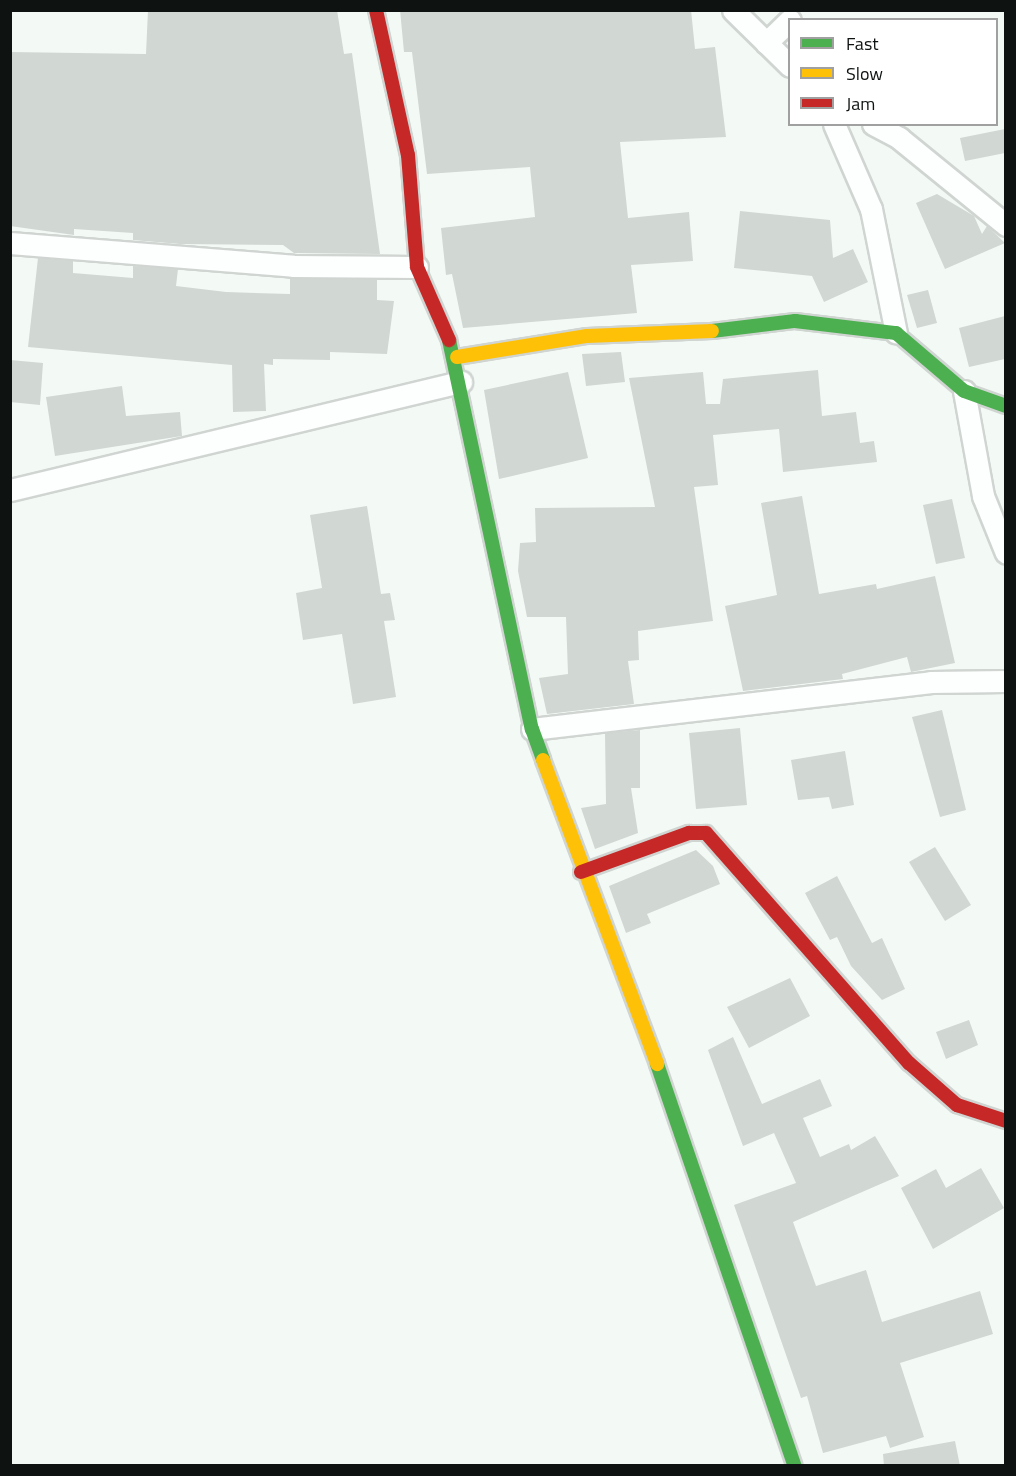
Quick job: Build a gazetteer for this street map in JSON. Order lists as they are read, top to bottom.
{
  "legend": ["Fast", "Slow", "Jam"]
}
